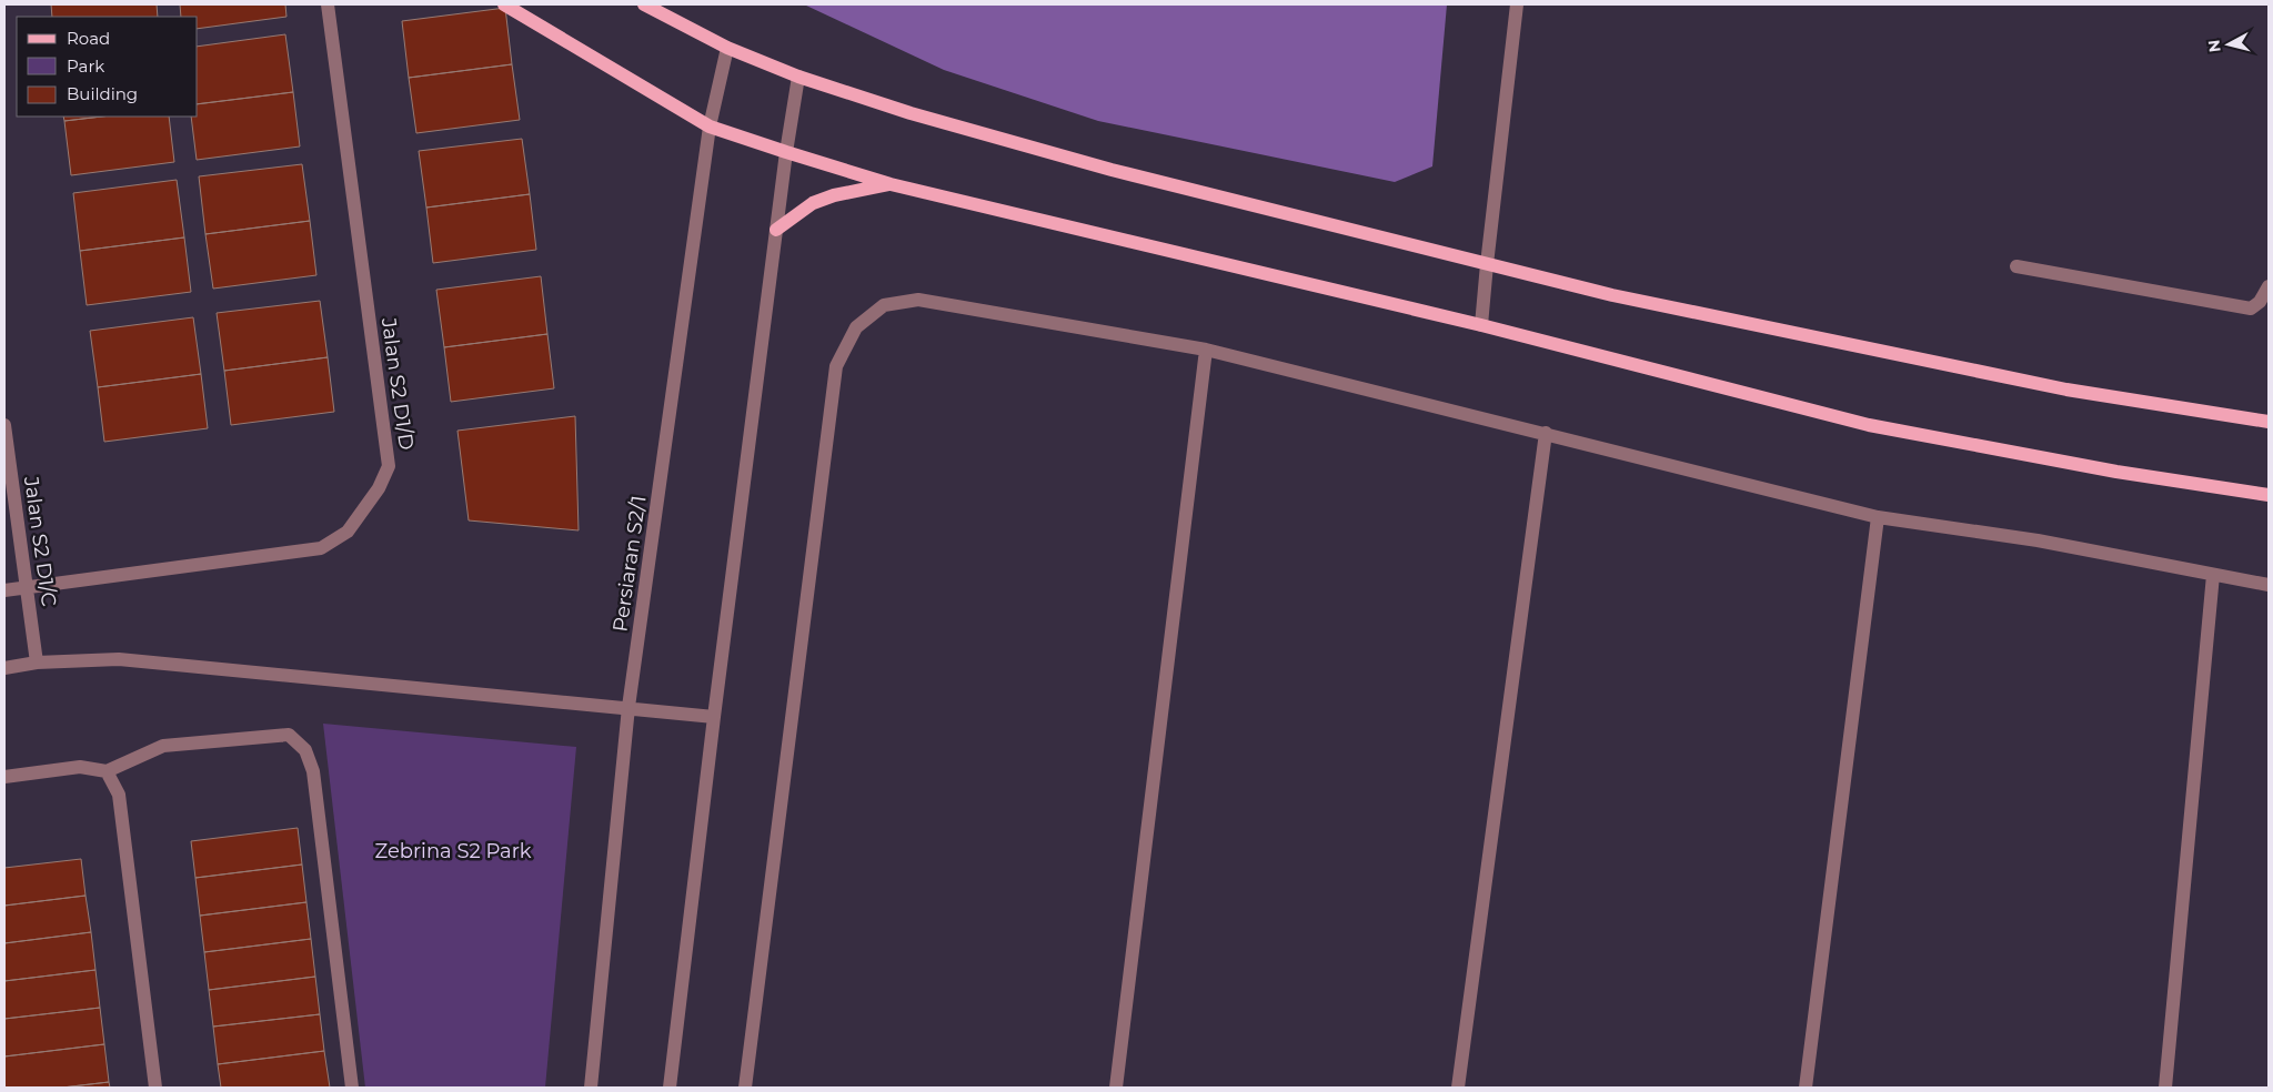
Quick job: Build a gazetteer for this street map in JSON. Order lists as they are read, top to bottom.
{
  "streets": {
    "street": ["Jalan S2 D1/D", "Jalan S2 D1/C", "Persiaran S2/1"]
  },
  "crossings": [
    ["Jalan S2 D1/D", "Jalan S2 D1/C"]
  ],
  "parks": ["Zebrina S2 Park"],
  "legend": ["Road", "Park", "Building"],
  "north": "left"
}
